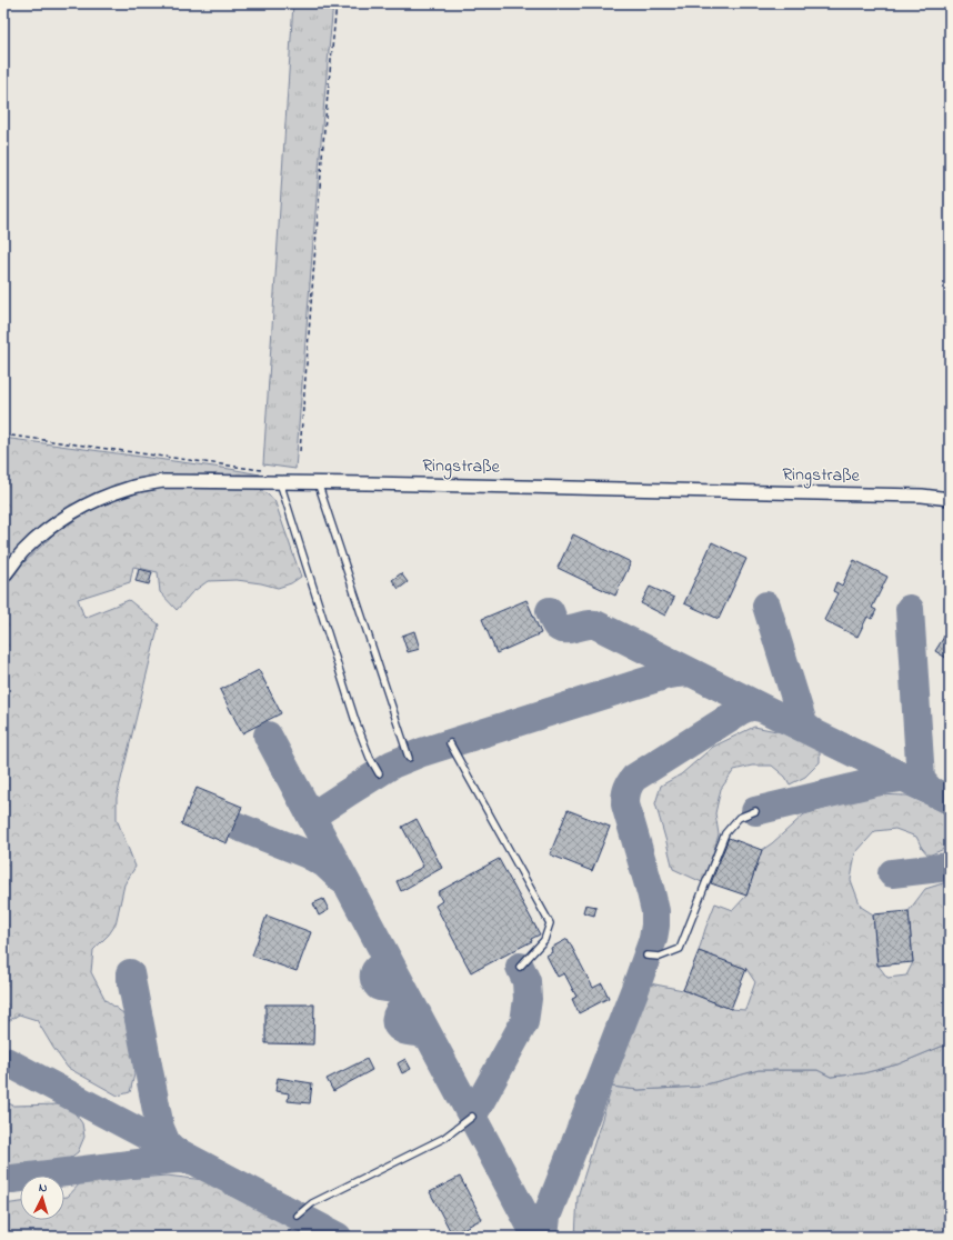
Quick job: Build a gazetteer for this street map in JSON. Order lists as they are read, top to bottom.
{
  "streets": {
    "street": ["Ringstraße"]
  },
  "north": "top"
}
